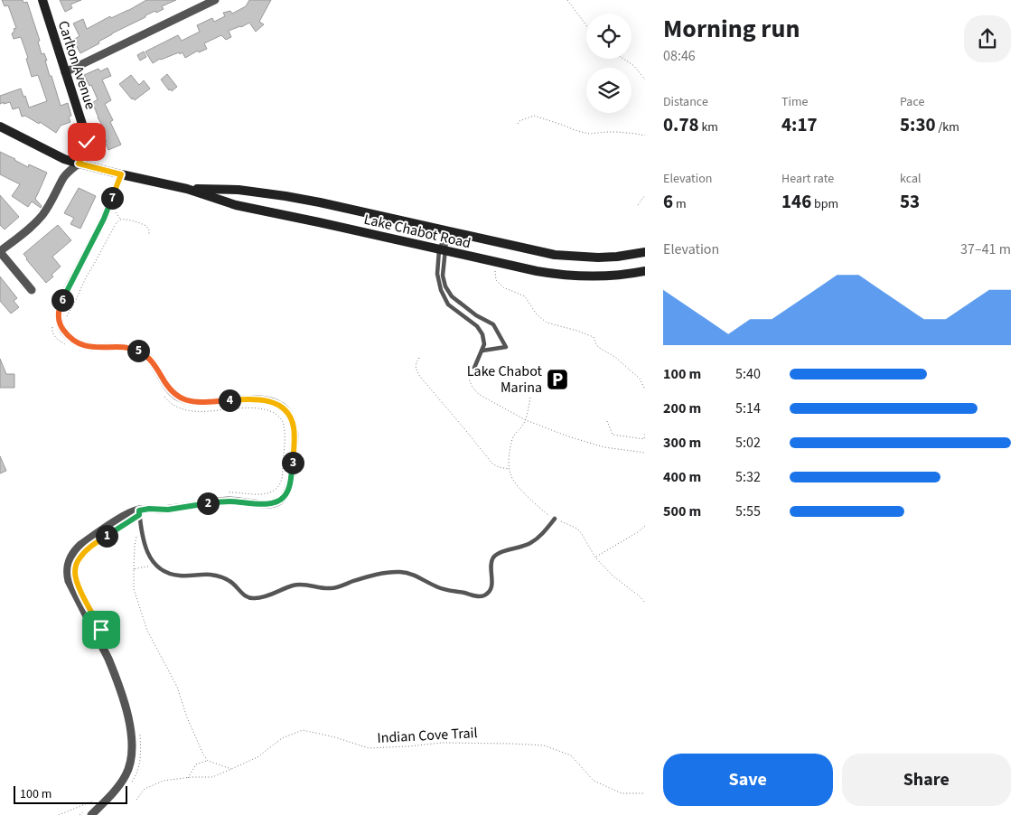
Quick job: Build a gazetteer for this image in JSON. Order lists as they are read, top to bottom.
{
  "streets": {
    "main road": ["Carlton Avenue", "Lake Chabot Road"],
    "path": ["Indian Cove Trail"]
  },
  "crossings": [
    ["Carlton Avenue", "Lake Chabot Road"]
  ],
  "places": {
    "parking": ["Lake Chabot Marina"]
  },
  "scale_bar": "100 m",
  "page": {
    "heading": ["Morning run", "08:46"],
    "stats": [
      ["Distance", "0.78 km"],
      ["Time", "4:17"],
      ["Pace", "5:30 /km"],
      ["Elevation", "6 m"],
      ["Heart rate", "146 bpm"],
      ["kcal", "53"]
    ],
    "pins": [
      "7",
      "6",
      "5",
      "4",
      "3",
      "2",
      "1"
    ],
    "chart": ["Elevation", "37–41 m"],
    "list": [
      {
        "name": "100 m",
        "note": "5:40"
      },
      {
        "name": "200 m",
        "note": "5:14"
      },
      {
        "name": "300 m",
        "note": "5:02"
      },
      {
        "name": "400 m",
        "note": "5:32"
      },
      {
        "name": "500 m",
        "note": "5:55"
      }
    ],
    "buttons": ["Save", "Share"],
    "scale": "100 m"
  }
}
